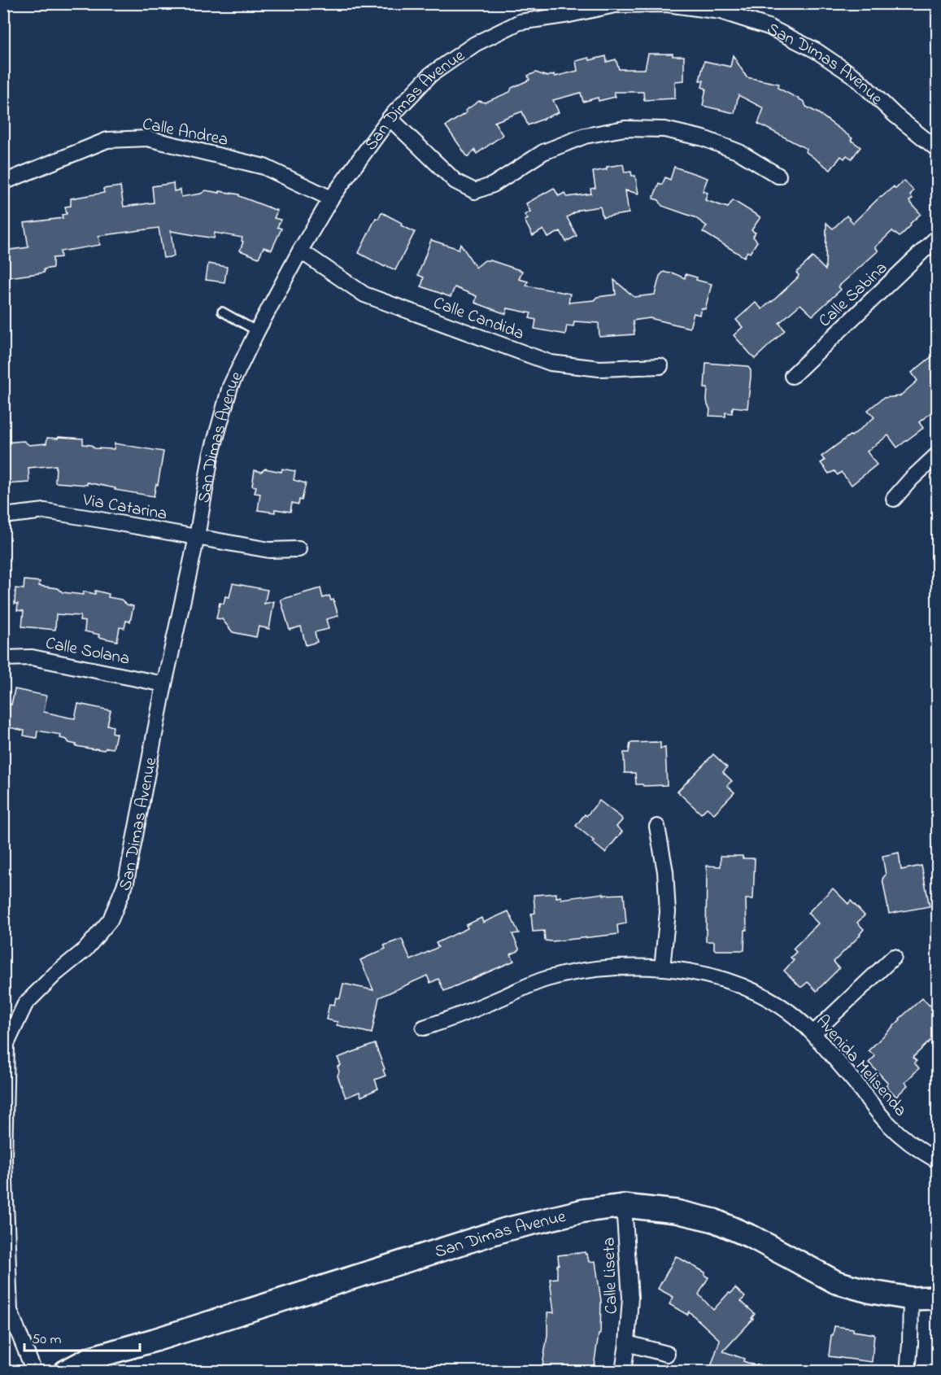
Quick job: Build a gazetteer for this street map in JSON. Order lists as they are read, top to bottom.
{
  "streets": {
    "street": [
      "San Dimas Avenue",
      "Calle Andrea",
      "Calle Sabina",
      "Calle Candida",
      "Via Catarina",
      "Calle Solana",
      "Avenida Melisenda",
      "Calle Liseta"
    ]
  },
  "crossings": [
    ["San Dimas Avenue", "Calle Andrea"],
    ["San Dimas Avenue", "Calle Candida"],
    ["San Dimas Avenue", "Via Catarina"],
    ["San Dimas Avenue", "Calle Solana"],
    ["San Dimas Avenue", "Calle Liseta"]
  ],
  "scale_bar": "50 m"
}
